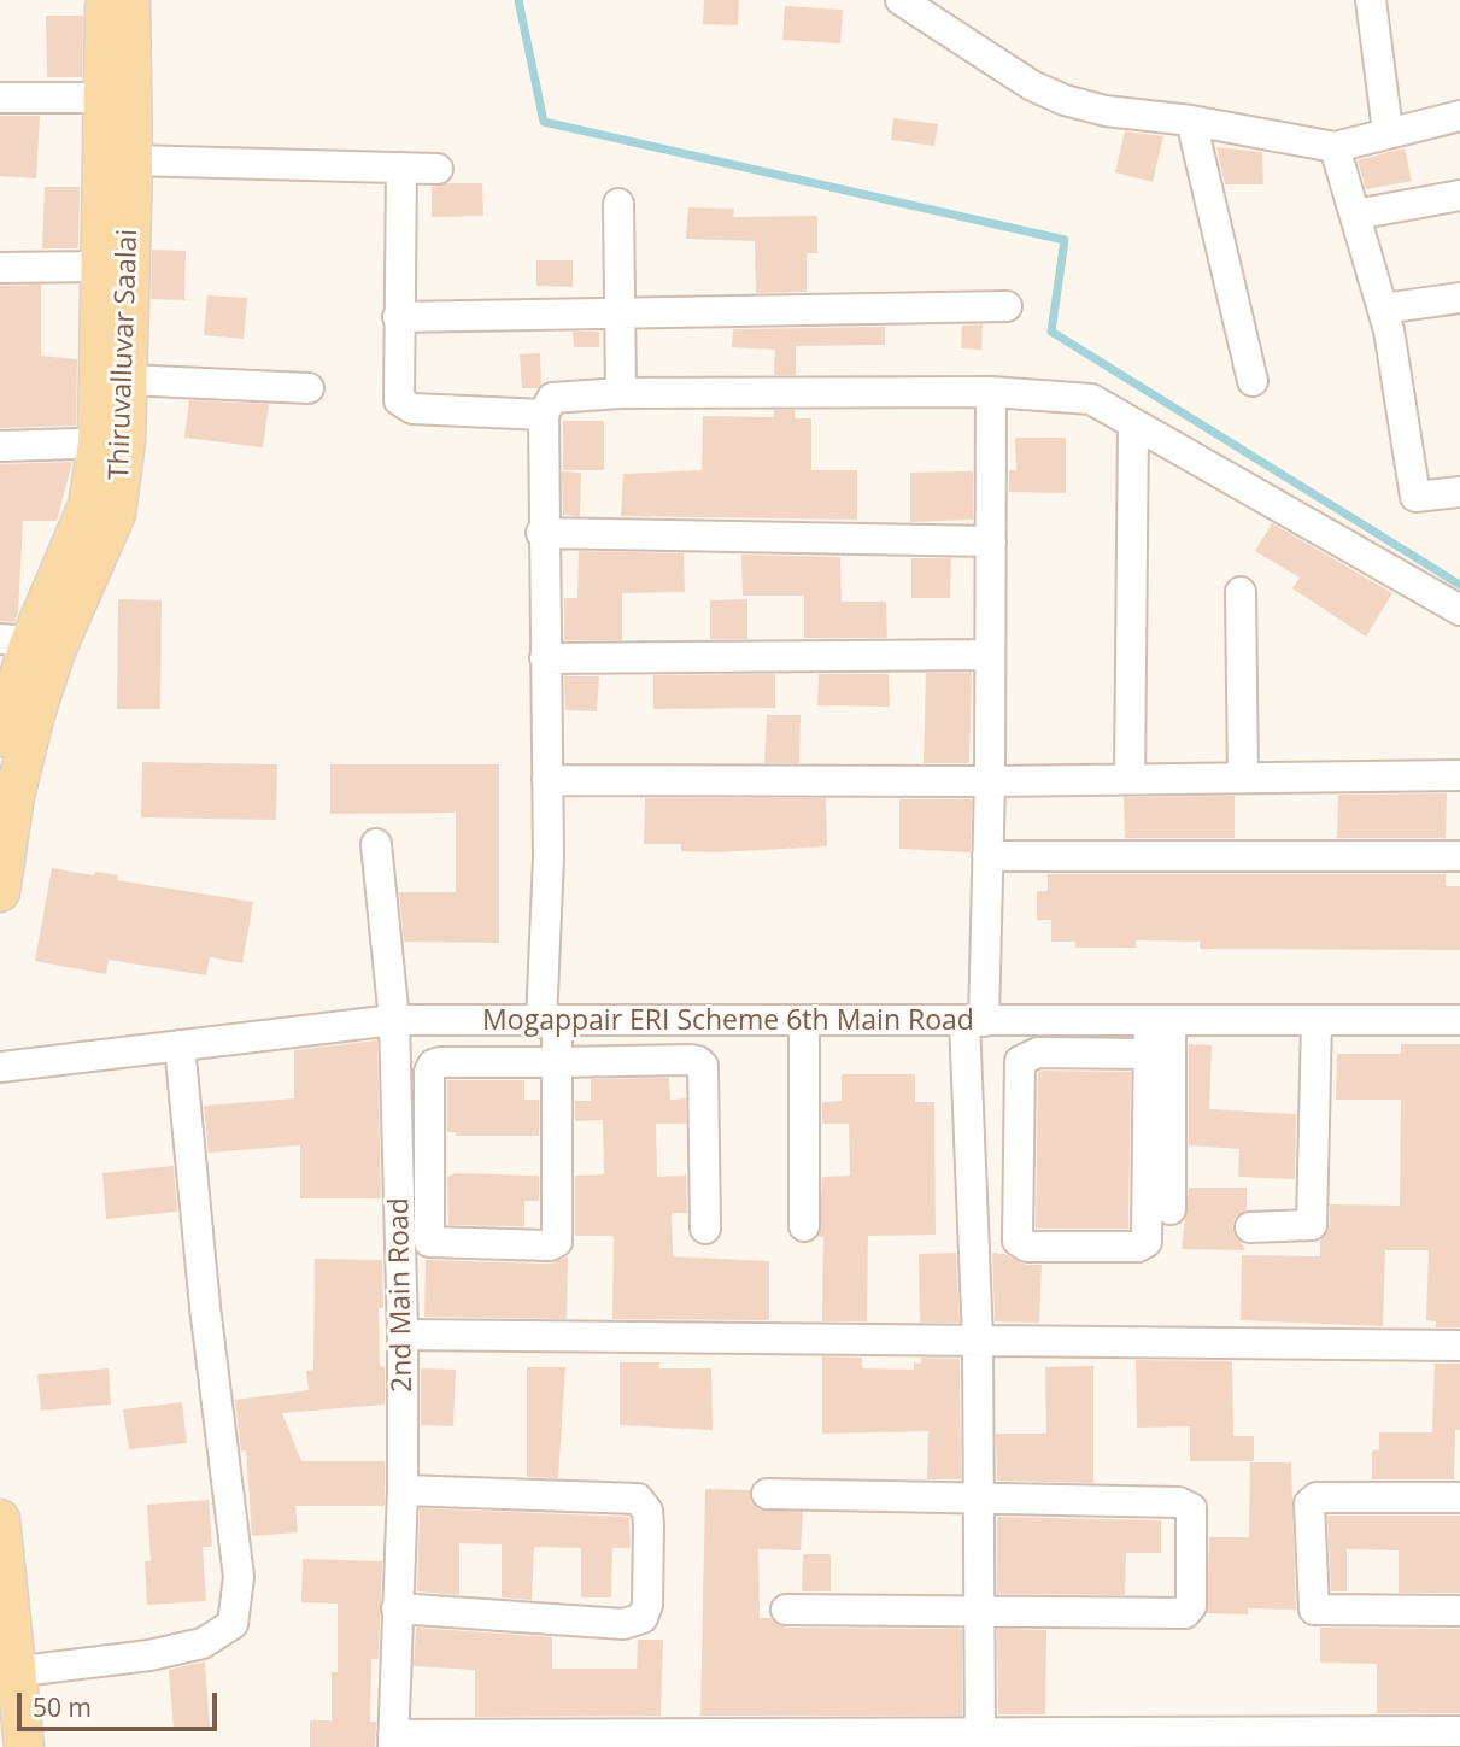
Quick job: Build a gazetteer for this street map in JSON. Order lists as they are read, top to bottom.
{
  "streets": {
    "main road": ["Thiruvalluvar Saalai"],
    "street": ["Mogappair ERI Scheme 6th Main Road", "2nd Main Road"]
  },
  "crossings": [
    ["Mogappair ERI Scheme 6th Main Road", "2nd Main Road"]
  ],
  "scale_bar": "50 m"
}
